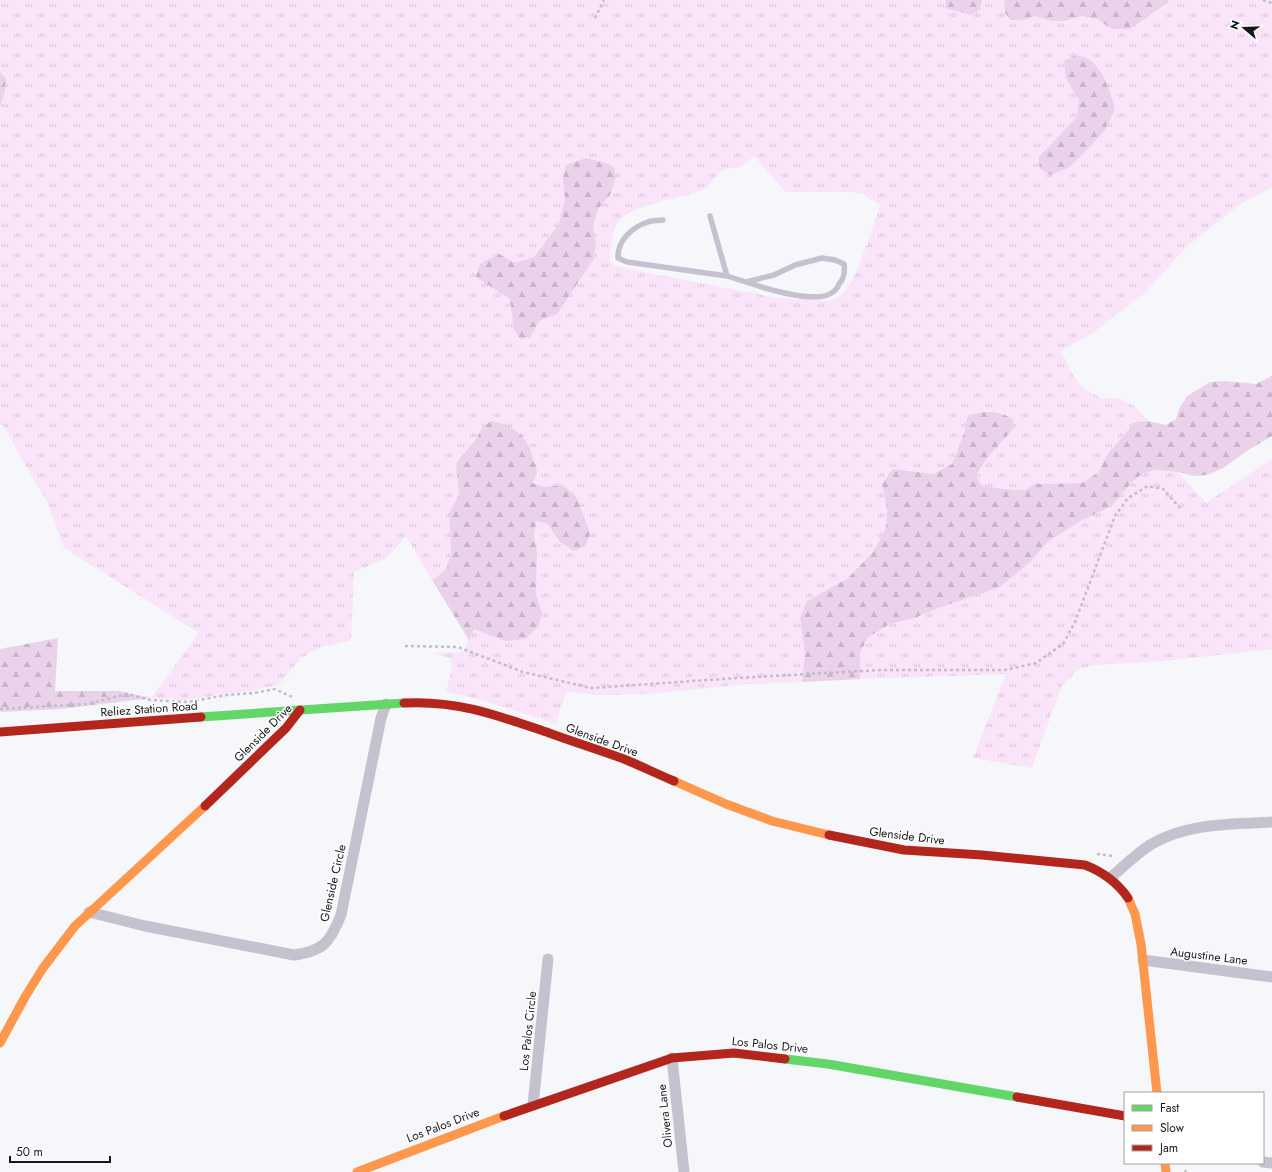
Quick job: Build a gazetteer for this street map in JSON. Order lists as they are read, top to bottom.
{
  "streets": {
    "street": [
      "Reliez Station Road",
      "Glenside Drive",
      "Glenside Circle",
      "Augustine Lane",
      "Los Palos Circle",
      "Los Palos Drive",
      "Olivera Lane"
    ]
  },
  "crossings": [
    ["Reliez Station Road", "Glenside Drive"],
    ["Glenside Drive", "Glenside Circle"],
    ["Glenside Drive", "Augustine Lane"],
    ["Los Palos Circle", "Los Palos Drive"],
    ["Los Palos Drive", "Olivera Lane"]
  ],
  "legend": ["Fast", "Slow", "Jam"],
  "scale_bar": "50 m",
  "north": "left"
}
